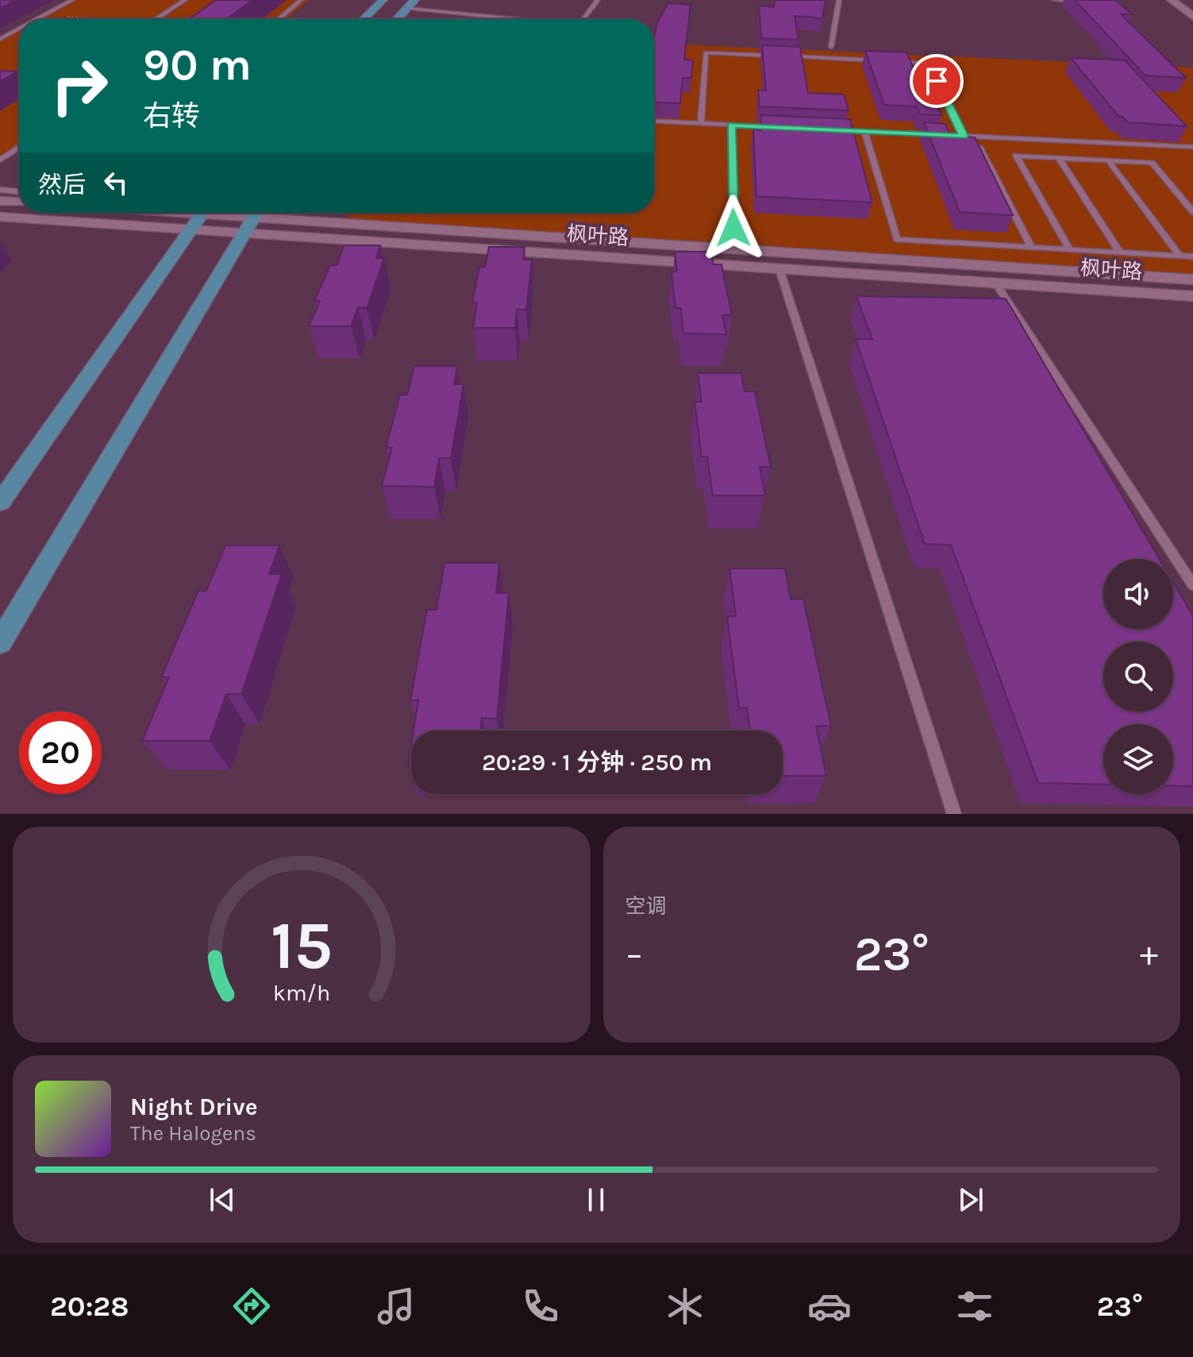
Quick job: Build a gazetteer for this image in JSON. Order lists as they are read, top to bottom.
{
  "streets": {
    "street": ["枫叶路"]
  },
  "page": {
    "turn": ["90 m", "右转"],
    "then": "然后",
    "limit": "20",
    "trip": "20:29 · 1 分钟 · 250 m",
    "tile": "空调",
    "heat": ["−", "23°", "+"],
    "song": ["Night Drive", "The Halogens"],
    "tabs": ["20:28", "23°"],
    "gauge": ["15", "km/h"]
  }
}
